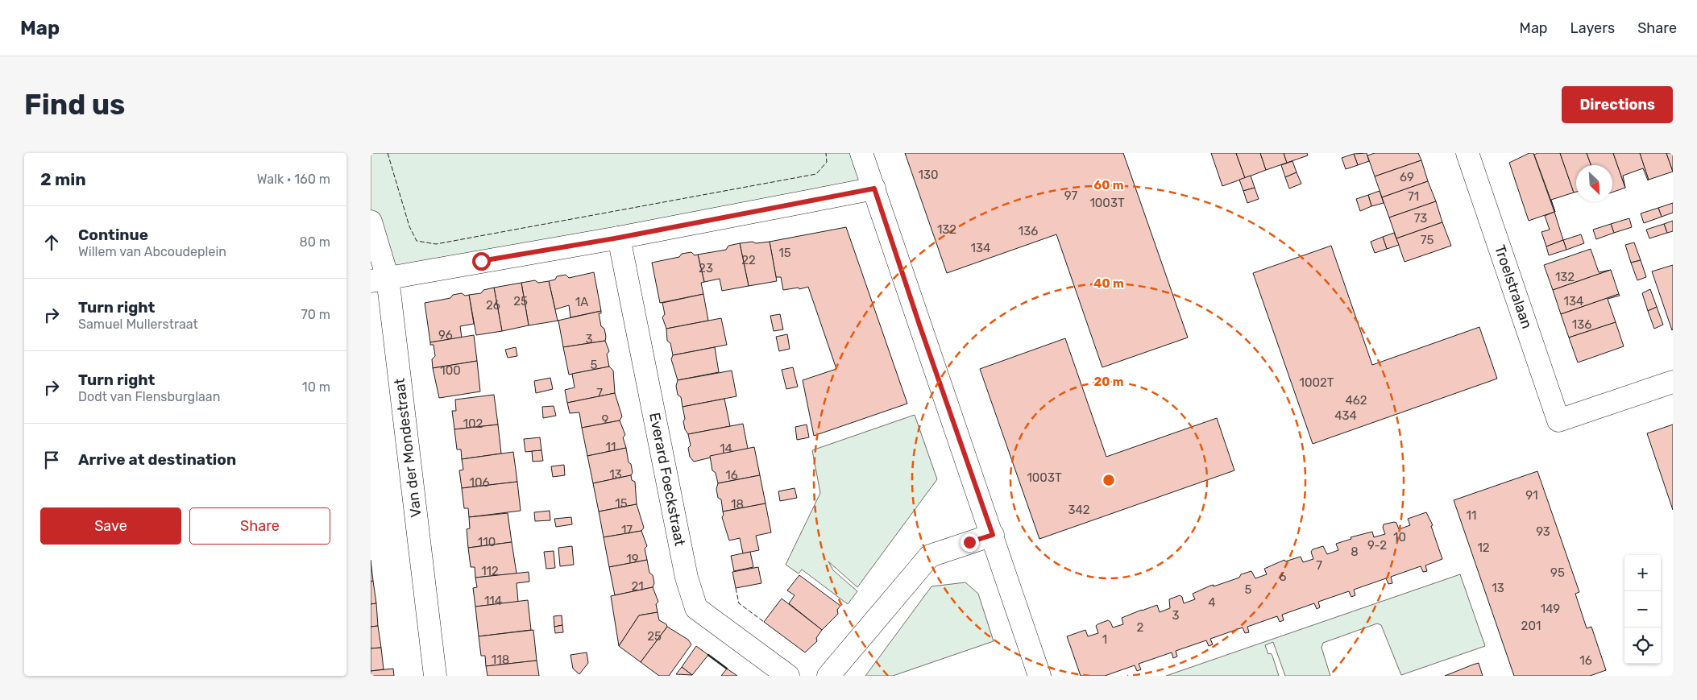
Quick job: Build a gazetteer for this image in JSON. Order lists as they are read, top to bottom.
{
  "streets": {
    "street": ["Troelstralaan", "Van der Mondestraat", "Everard Foeckstraat"]
  },
  "house_numbers": [
    "130",
    "69",
    "97",
    "71",
    "1003T",
    "73",
    "132",
    "136",
    "75",
    "134",
    "15",
    "22",
    "23",
    "132",
    "25",
    "134",
    "1A",
    "26",
    "136",
    "96",
    "3",
    "5",
    "100",
    "1002T",
    "7",
    "462",
    "434",
    "9",
    "102",
    "11",
    "14",
    "13",
    "16",
    "1003T",
    "106",
    "91",
    "15",
    "18",
    "342",
    "11",
    "17",
    "93",
    "10",
    "110",
    "9-2",
    "12",
    "8",
    "19",
    "7",
    "112",
    "95",
    "6",
    "21",
    "13",
    "5",
    "114",
    "4",
    "149",
    "3",
    "201",
    "2",
    "25",
    "1",
    "118",
    "16"
  ],
  "north": "bottom right",
  "page": {
    "header": "Map",
    "nav": ["Map", "Layers", "Share"],
    "buttons": [
      "Directions",
      ["Save", "Share"]
    ],
    "title": "Find us",
    "heading": ["2 min", "Walk · 160 m"],
    "list": [
      ["Continue", "Willem van Abcoudeplein", "80 m"],
      ["Turn right", "Samuel Mullerstraat", "70 m"],
      ["Turn right", "Dodt van Flensburglaan", "10 m"],
      "Arrive at destination"
    ],
    "map_buttons": ["+", "−"]
  },
  "rings": ["60 m", "40 m", "20 m"]
}
